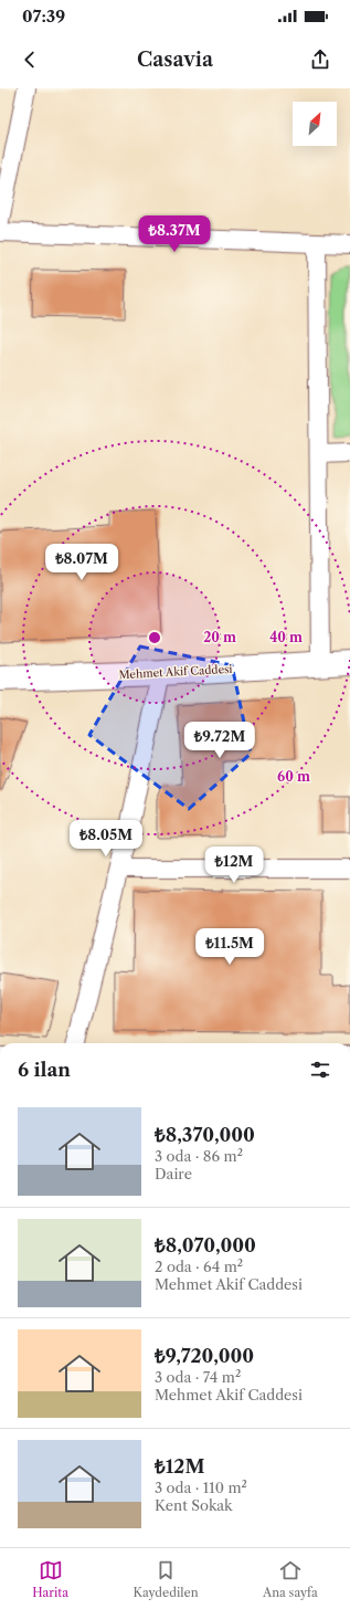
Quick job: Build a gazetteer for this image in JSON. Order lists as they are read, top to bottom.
{
  "streets": {
    "street": ["Mehmet Akif Caddesi"]
  },
  "north": "top right",
  "page": {
    "status": "07:39",
    "header": "Casavia",
    "price": [
      "₺8.37M",
      "₺8.07M",
      "₺9.72M",
      "₺8.05M",
      "₺12M",
      "₺11.5M"
    ],
    "heading": "6 ilan",
    "list": [
      {
        "name": "₺8,370,000",
        "note": "3 oda · 86 m² · Daire"
      },
      {
        "name": "₺8,070,000",
        "note": "2 oda · 64 m² · Mehmet Akif Caddesi"
      },
      {
        "name": "₺9,720,000",
        "note": "3 oda · 74 m² · Mehmet Akif Caddesi"
      },
      {
        "name": "₺12M",
        "note": "3 oda · 110 m² · Kent Sokak"
      }
    ],
    "tabs": ["Harita", "Kaydedilen", "Ana sayfa"]
  },
  "rings": ["20 m", "40 m", "60 m"]
}
